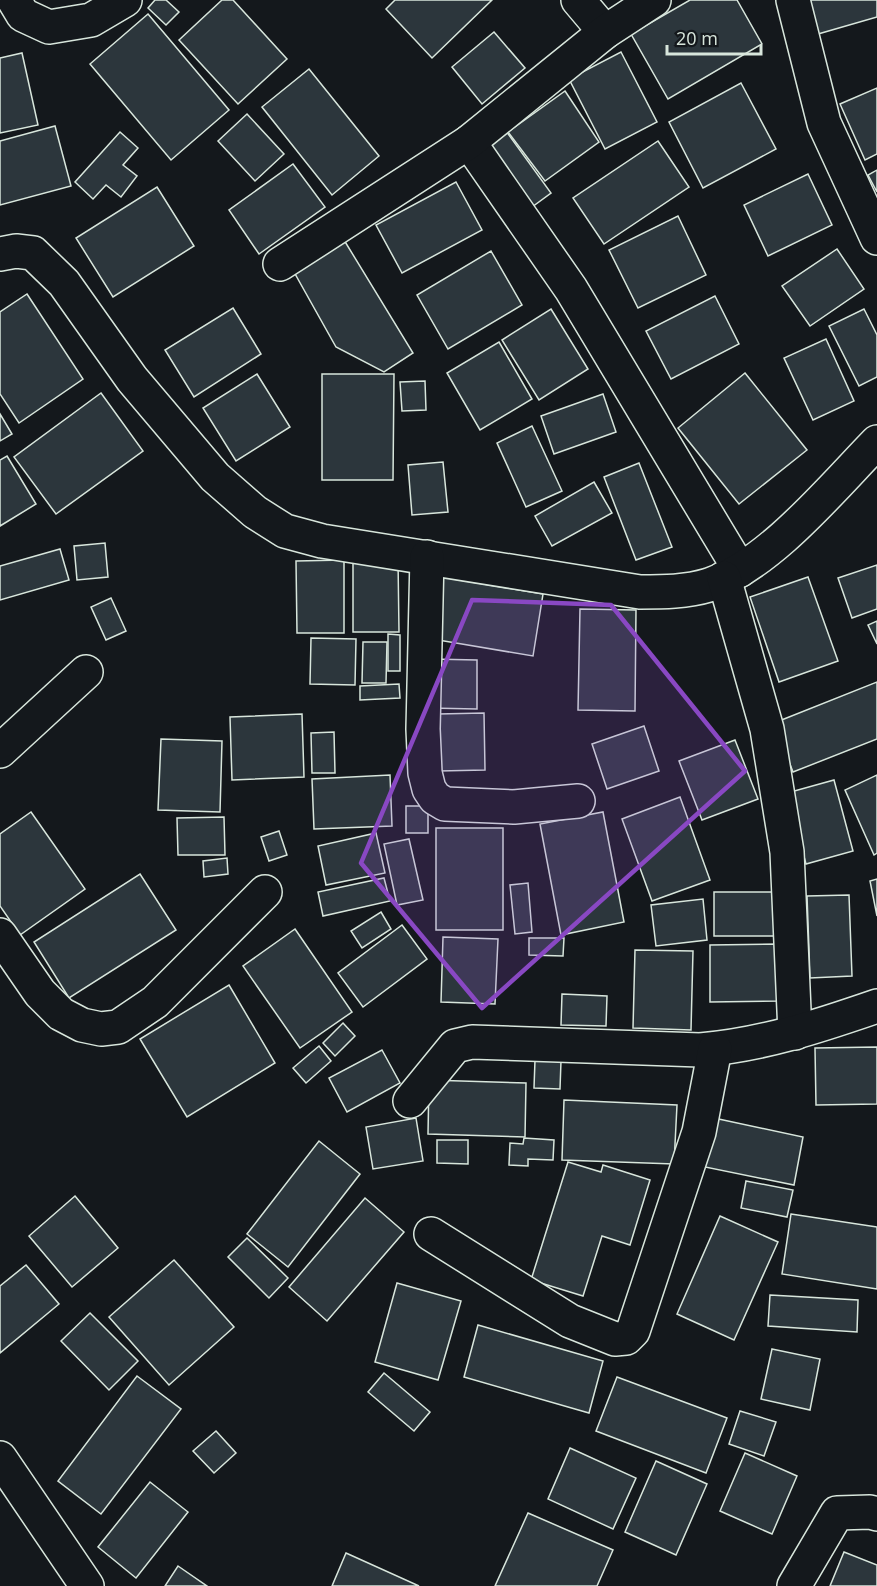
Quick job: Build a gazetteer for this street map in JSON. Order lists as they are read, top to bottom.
{
  "scale_bar": "20 m"
}
